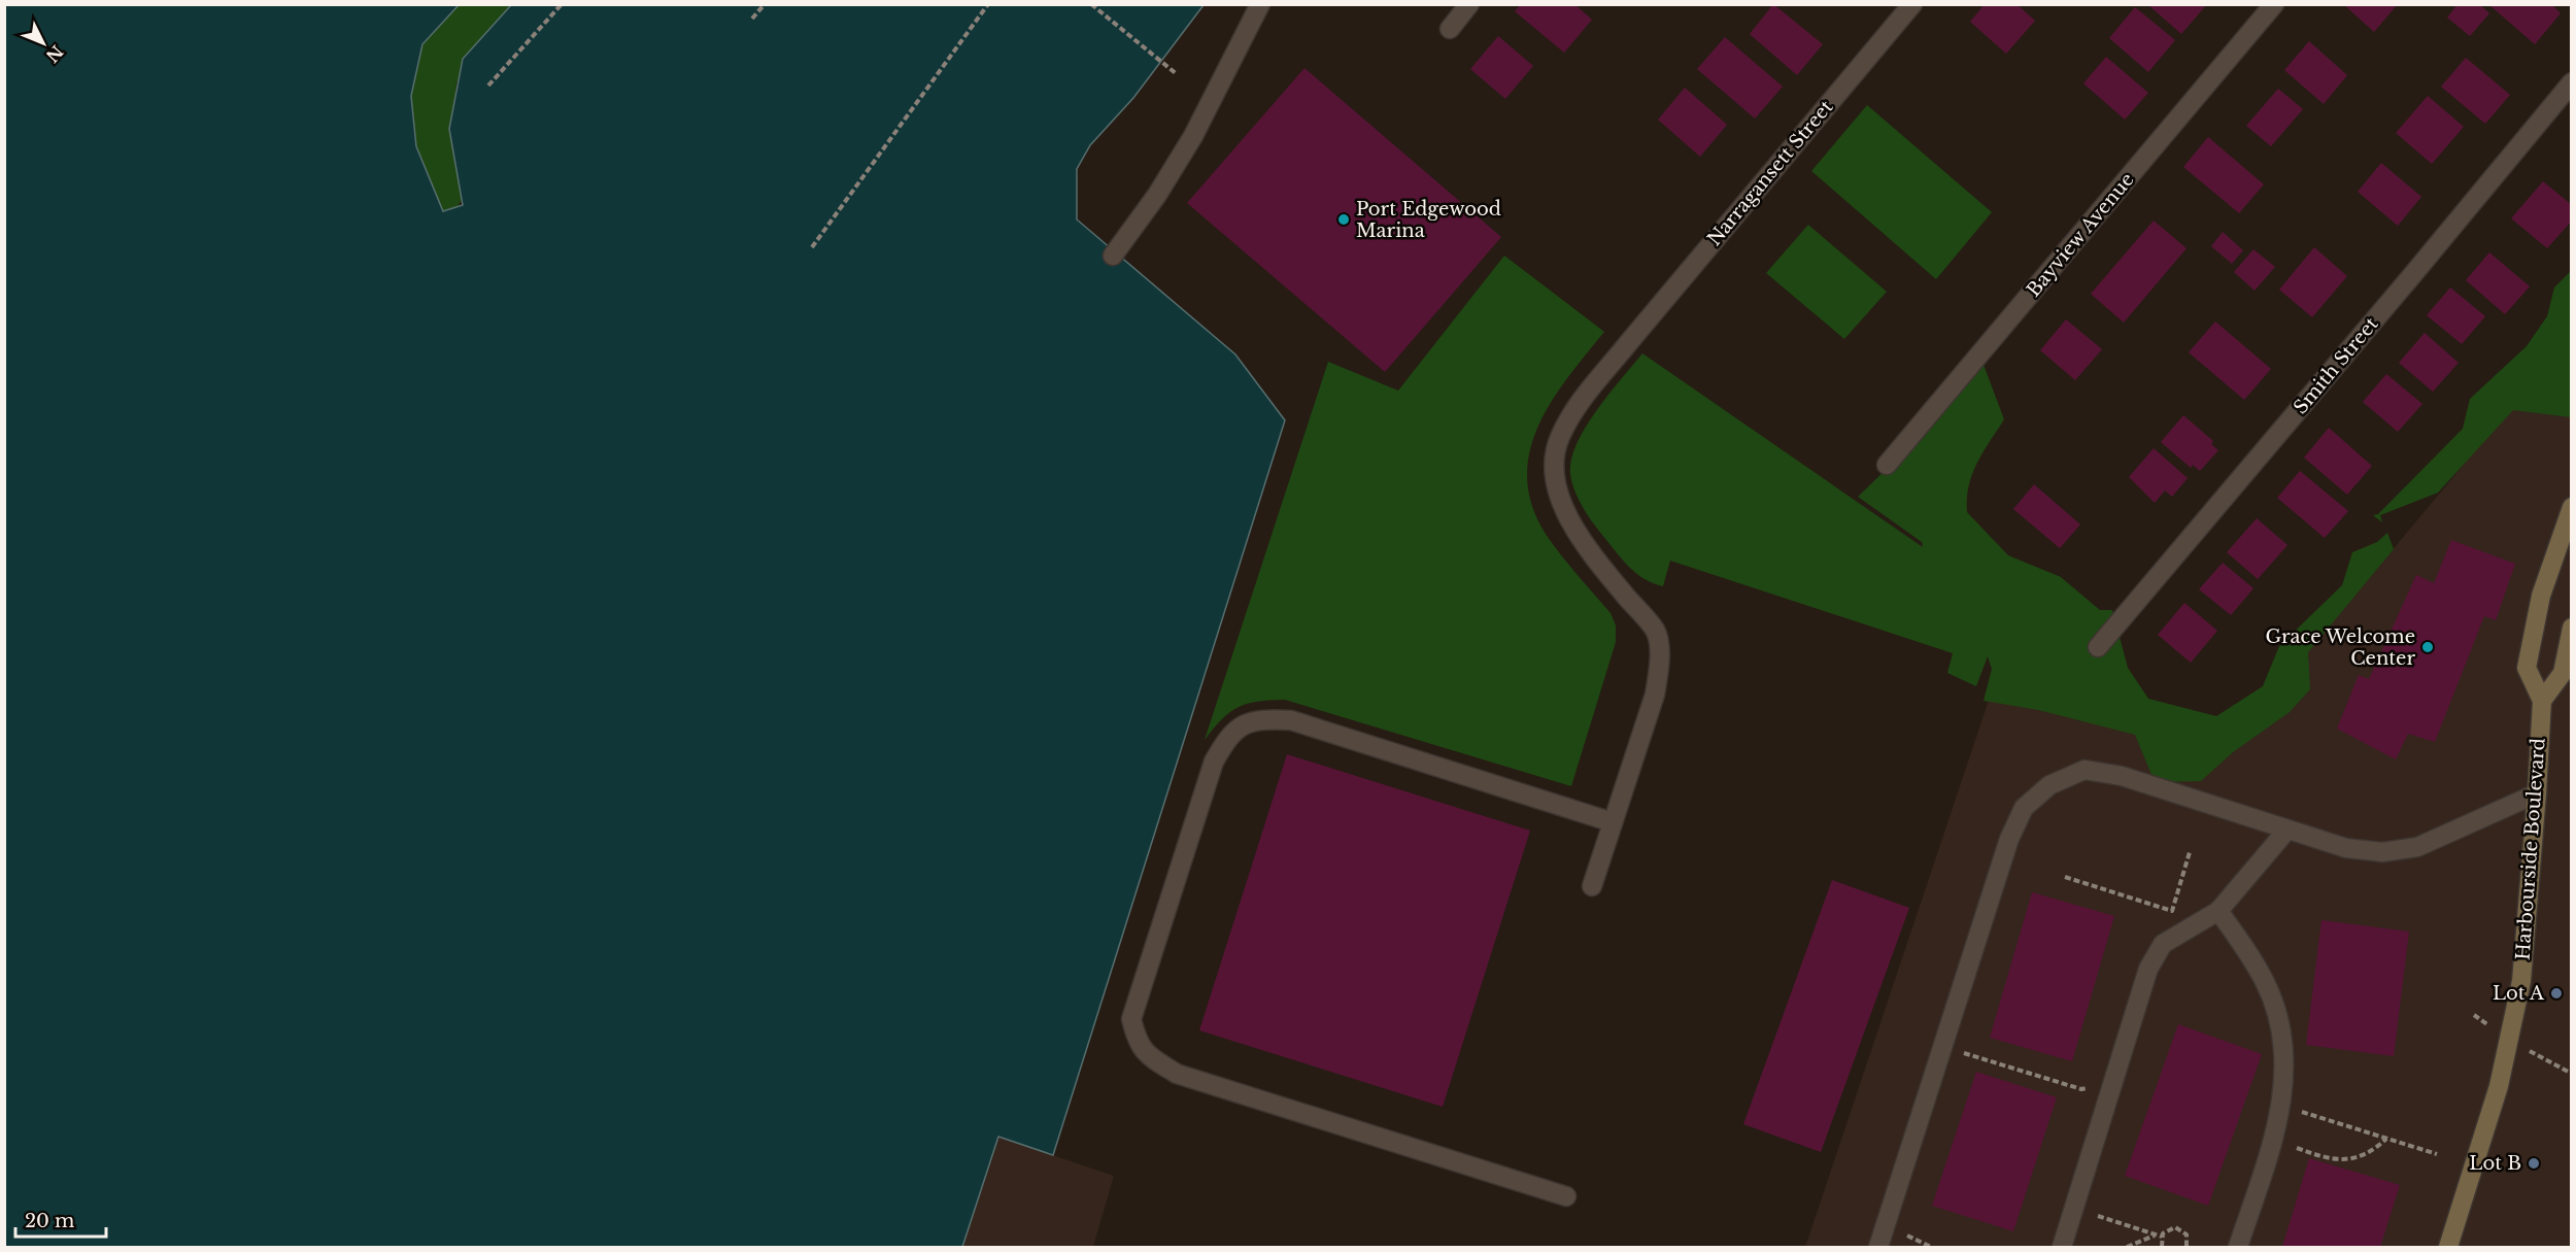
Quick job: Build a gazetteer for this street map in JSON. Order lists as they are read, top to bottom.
{
  "streets": {
    "street": [
      "Narragansett Street",
      "Bayview Avenue",
      "Smith Street",
      "Harbourside Boulevard"
    ]
  },
  "places": [
    "Port Edgewood Marina",
    "Grace Welcome Center",
    "Lot A",
    "Lot B"
  ],
  "scale_bar": "20 m",
  "north": "bottom right"
}
